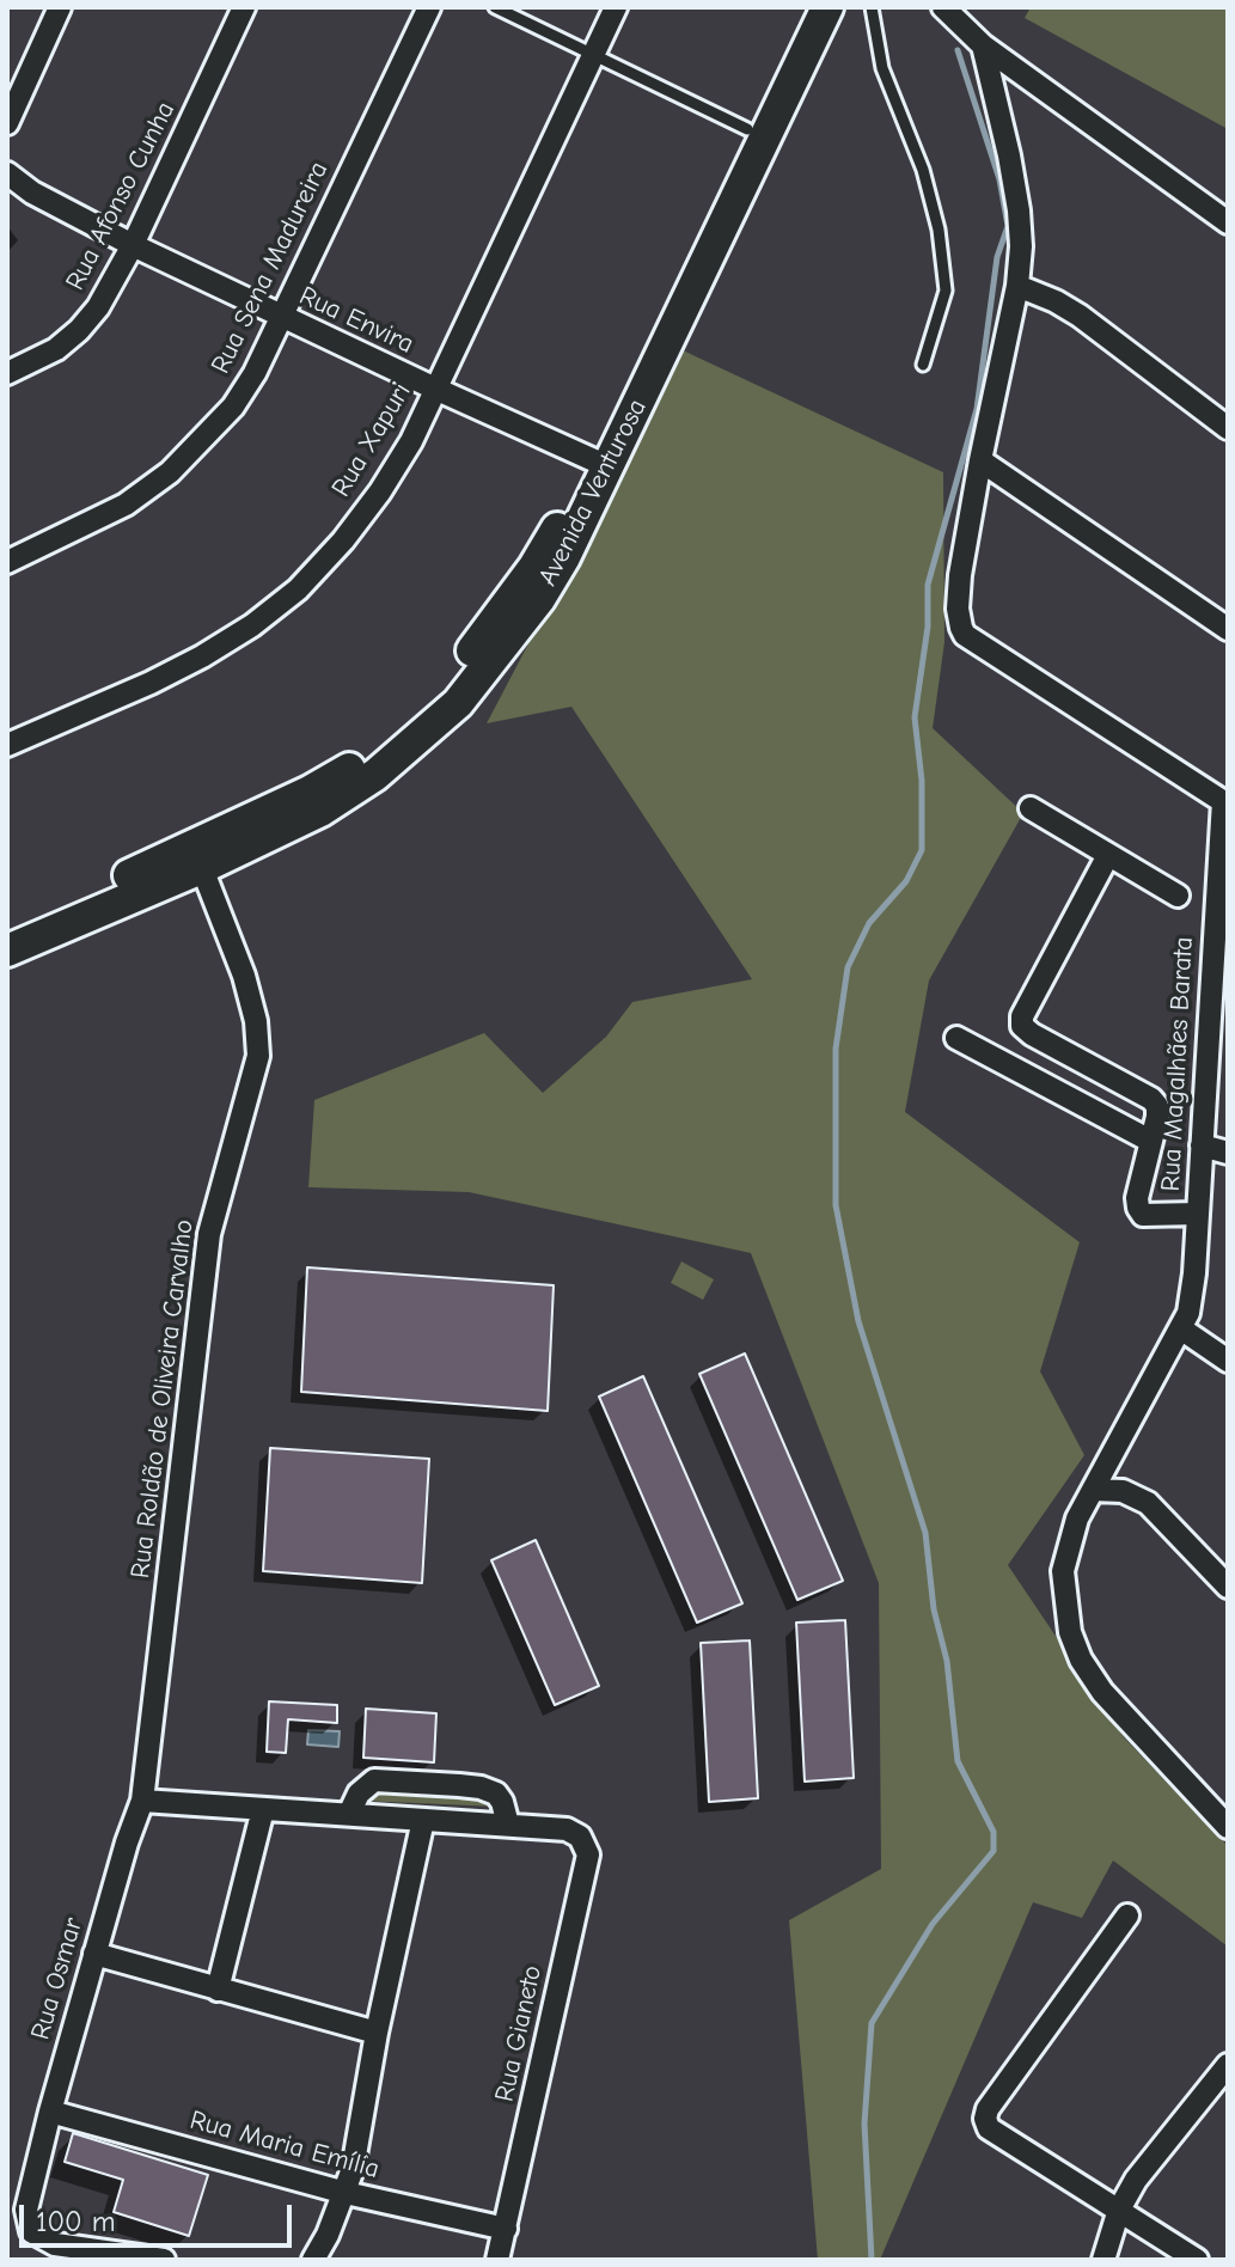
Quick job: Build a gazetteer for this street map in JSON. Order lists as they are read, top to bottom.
{
  "streets": {
    "street": [
      "Rua Afonso Cunha",
      "Rua Sena Madureira",
      "Rua Envira",
      "Rua Xapuri",
      "Avenida Venturosa",
      "Rua Magalhães Barata",
      "Rua Roldão de Oliveira Carvalho",
      "Rua Osmar",
      "Rua Gianeto",
      "Rua Maria Emília"
    ]
  },
  "crossings": [
    ["Rua Afonso Cunha", "Rua Envira"],
    ["Rua Sena Madureira", "Rua Envira"],
    ["Rua Envira", "Rua Xapuri"],
    ["Rua Envira", "Avenida Venturosa"],
    ["Avenida Venturosa", "Rua Roldão de Oliveira Carvalho"],
    ["Rua Roldão de Oliveira Carvalho", "Rua Osmar"],
    ["Rua Osmar", "Rua Maria Emília"],
    ["Rua Gianeto", "Rua Maria Emília"]
  ],
  "scale_bar": "100 m"
}
